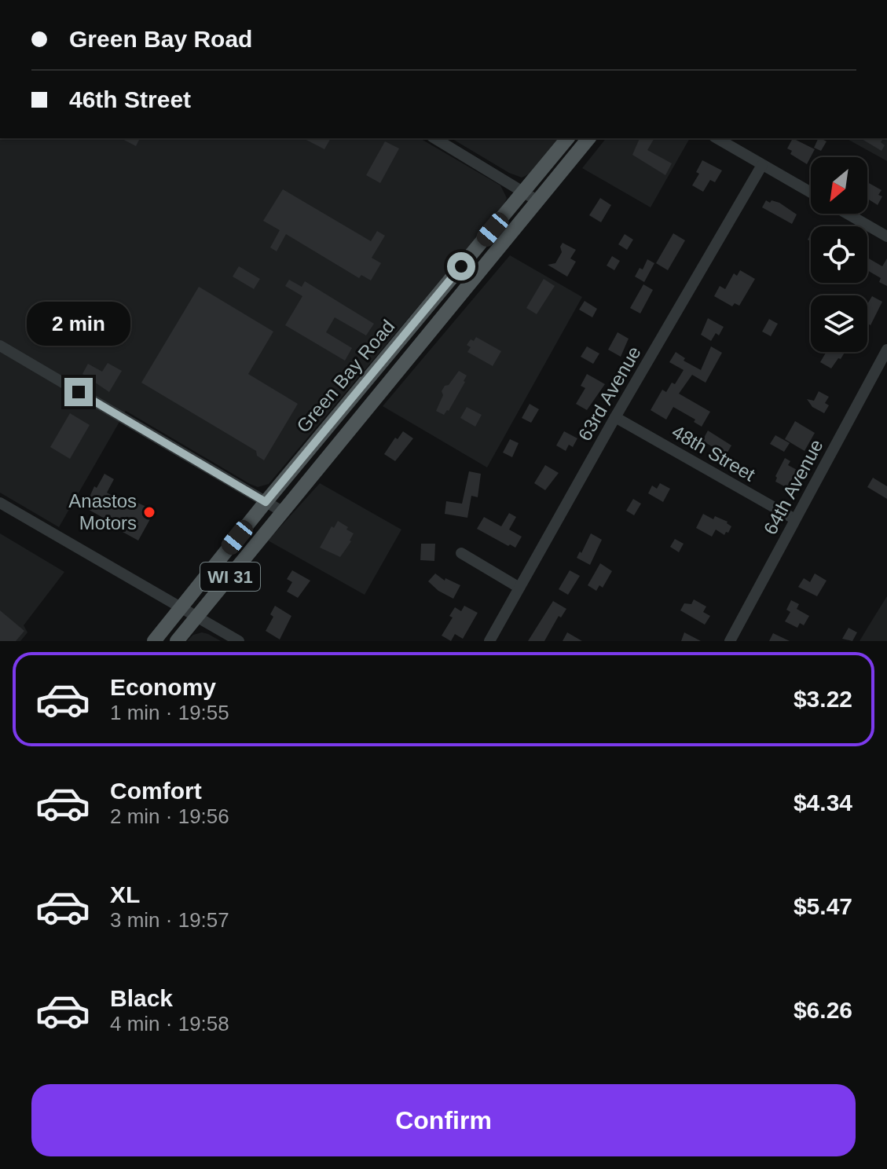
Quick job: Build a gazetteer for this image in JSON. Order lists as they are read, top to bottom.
{
  "streets": {
    "main road": ["Green Bay Road", "WI 31"],
    "street": ["63rd Avenue", "48th Street", "64th Avenue"]
  },
  "crossings": [
    ["63rd Avenue", "48th Street"],
    ["48th Street", "64th Avenue"]
  ],
  "places": ["Anastos Motors"],
  "north": "bottom left",
  "page": {
    "banner": ["Green Bay Road", "46th Street"],
    "bubble": "2 min",
    "list": [
      {
        "name": "Economy",
        "note": "1 min · 19:55",
        "value": "$3.22"
      },
      {
        "name": "Comfort",
        "note": "2 min · 19:56",
        "value": "$4.34"
      },
      {
        "name": "XL",
        "note": "3 min · 19:57",
        "value": "$5.47"
      },
      {
        "name": "Black",
        "note": "4 min · 19:58",
        "value": "$6.26"
      }
    ],
    "buttons": "Confirm"
  }
}
